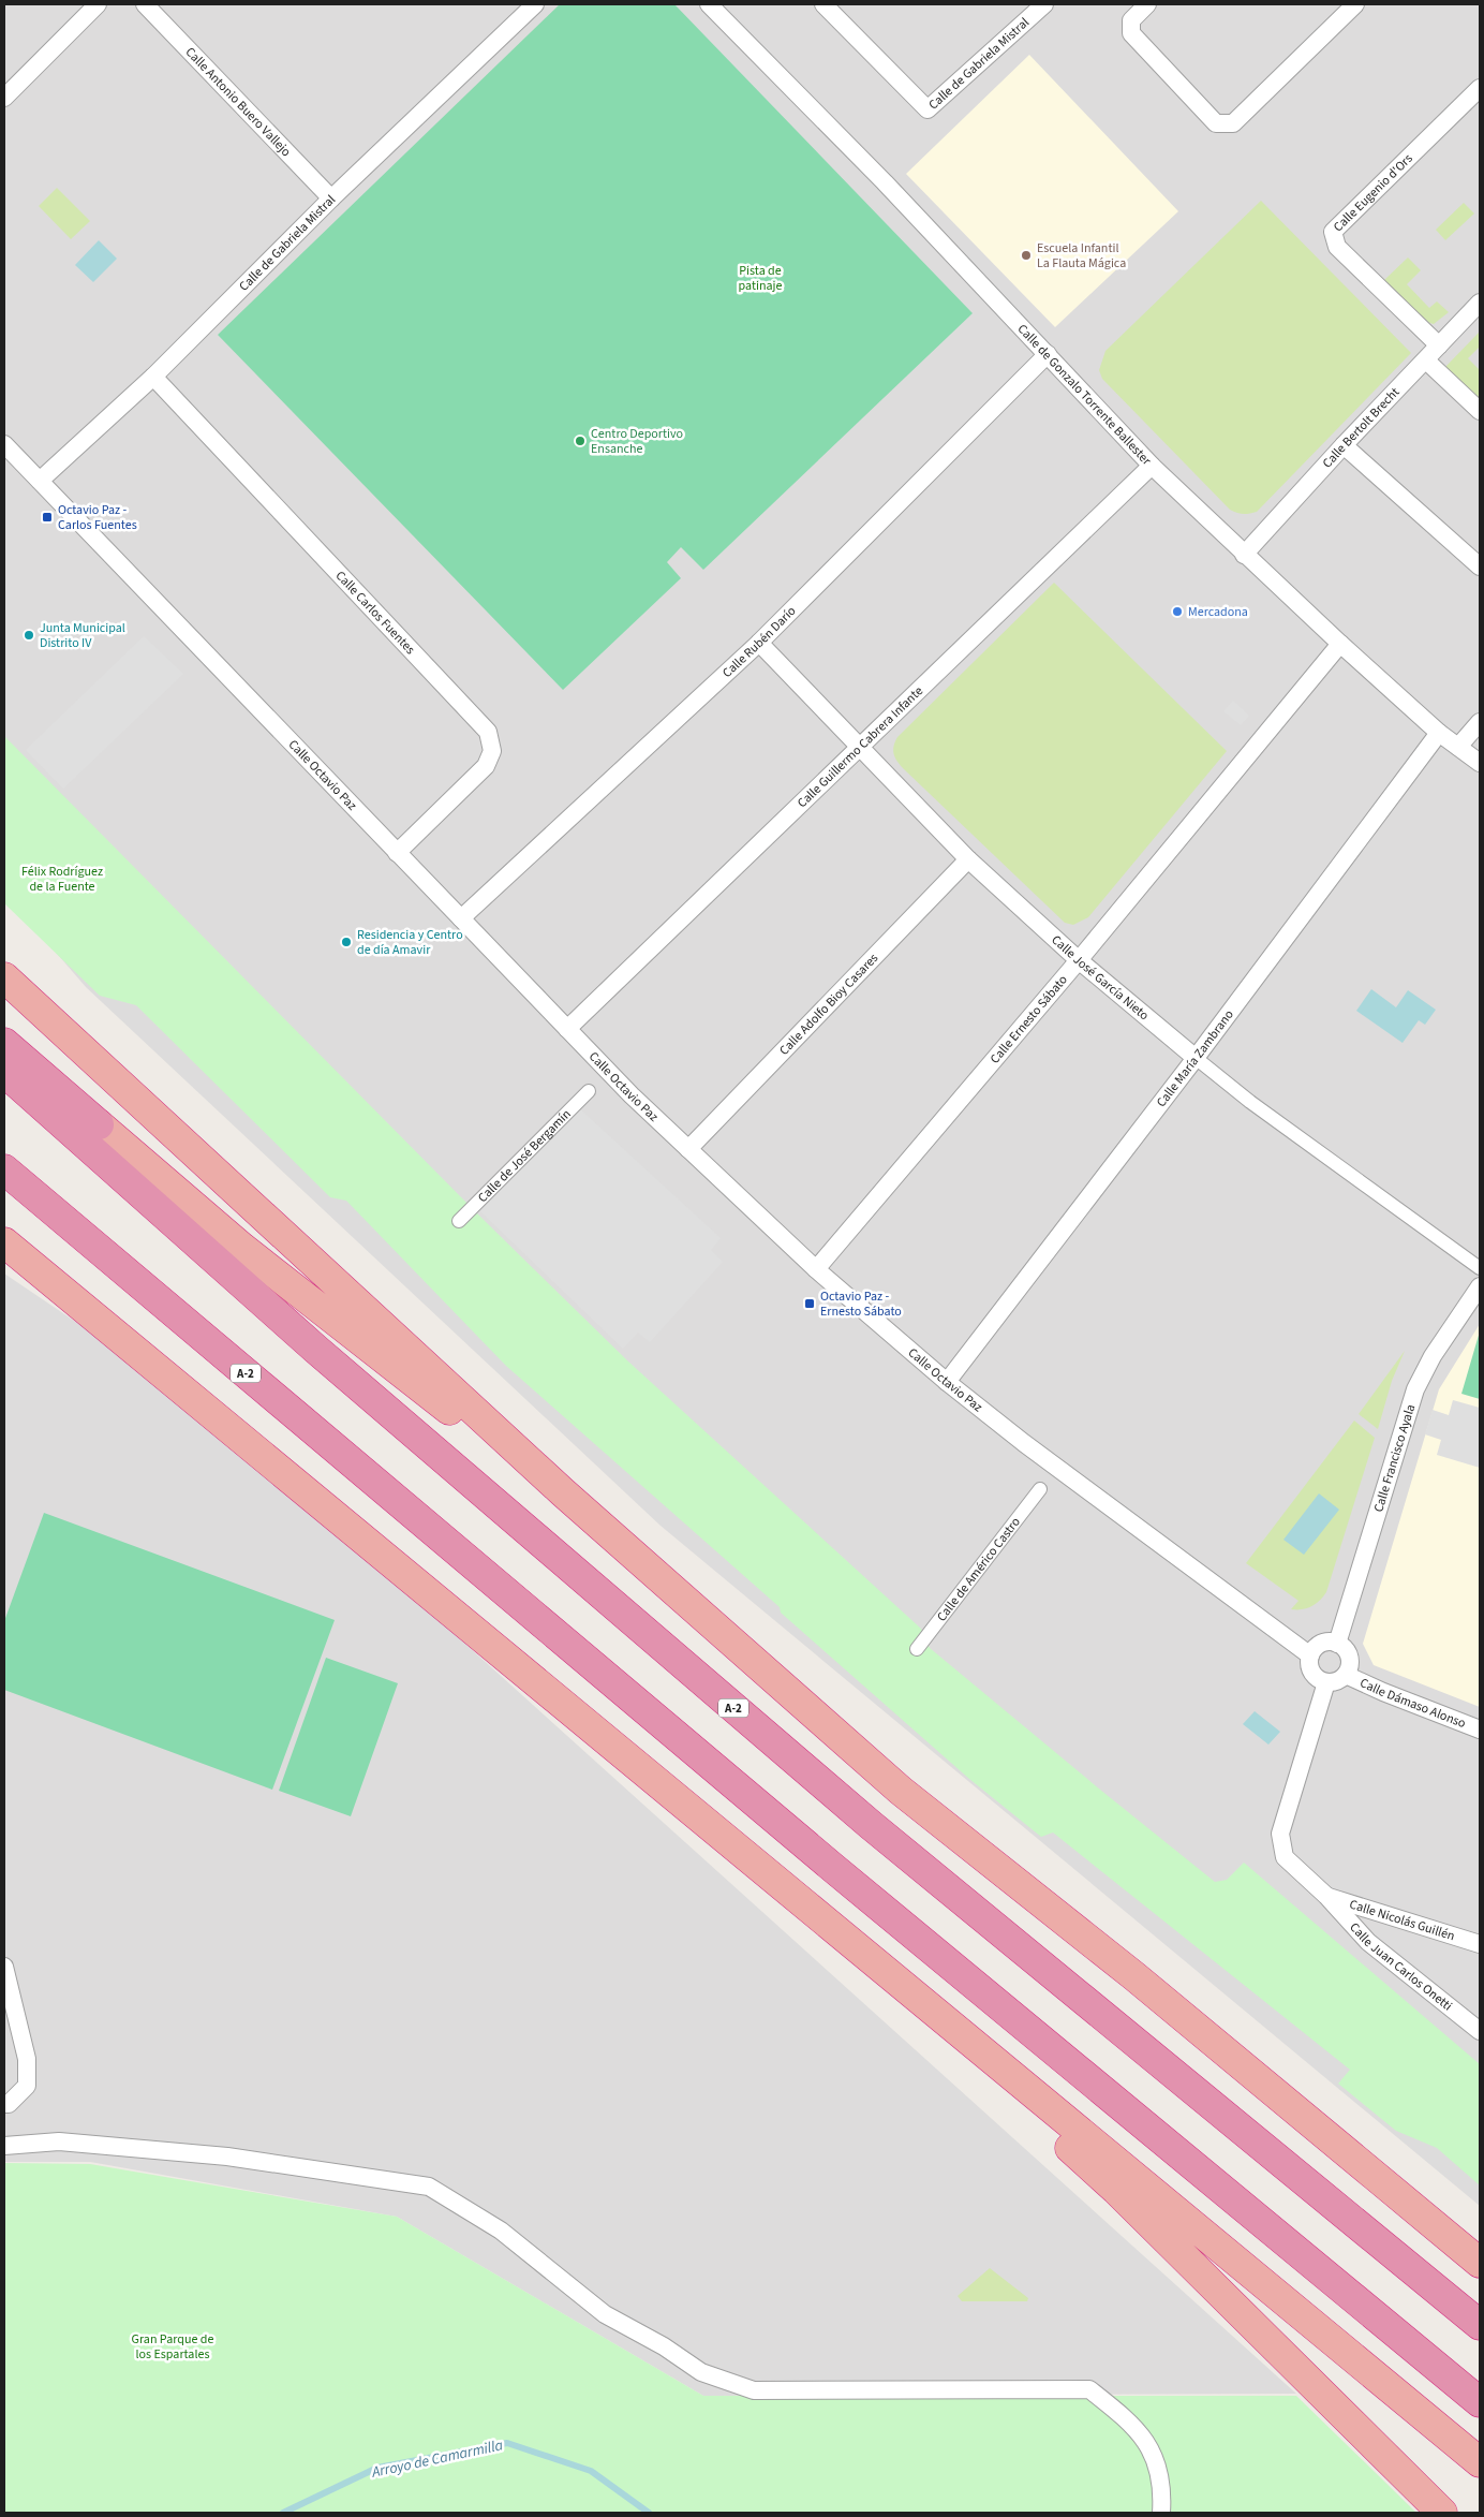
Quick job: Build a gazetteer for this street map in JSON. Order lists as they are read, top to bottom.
{
  "streets": {
    "highway": ["A-2"],
    "street": [
      "Calle de Gabriela Mistral",
      "Calle Antonio Buero Vallejo",
      "Calle Eugenio d'Ors",
      "Calle de Gonzalo Torrente Ballester",
      "Calle Bertolt Brecht",
      "Calle Carlos Fuentes",
      "Calle Rubén Darío",
      "Calle Guillermo Cabrera Infante",
      "Calle Octavio Paz",
      "Calle José García Nieto",
      "Calle Adolfo Bioy Casares",
      "Calle Ernesto Sábato",
      "Calle María Zambrano",
      "Calle de José Bergamín",
      "Calle Francisco Ayala",
      "Calle de Américo Castro",
      "Calle Dámaso Alonso",
      "Calle Nicolás Guillén",
      "Calle Juan Carlos Onetti"
    ]
  },
  "crossings": [
    ["Calle de Gabriela Mistral", "Calle Antonio Buero Vallejo"],
    ["Calle de Gabriela Mistral", "Calle Carlos Fuentes"],
    ["Calle de Gabriela Mistral", "Calle Octavio Paz"],
    ["Calle Eugenio d'Ors", "Calle Bertolt Brecht"],
    ["Calle de Gonzalo Torrente Ballester", "Calle Bertolt Brecht"],
    ["Calle de Gonzalo Torrente Ballester", "Calle Rubén Darío"],
    ["Calle de Gonzalo Torrente Ballester", "Calle Guillermo Cabrera Infante"],
    ["Calle de Gonzalo Torrente Ballester", "Calle Ernesto Sábato"],
    ["Calle de Gonzalo Torrente Ballester", "Calle María Zambrano"],
    ["Calle Carlos Fuentes", "Calle Octavio Paz"],
    ["Calle Rubén Darío", "Calle Octavio Paz"],
    ["Calle Rubén Darío", "Calle José García Nieto"],
    ["Calle Guillermo Cabrera Infante", "Calle Octavio Paz"],
    ["Calle Guillermo Cabrera Infante", "Calle José García Nieto"],
    ["Calle Octavio Paz", "Calle Adolfo Bioy Casares"],
    ["Calle Octavio Paz", "Calle Ernesto Sábato"],
    ["Calle Octavio Paz", "Calle María Zambrano"],
    ["Calle Octavio Paz", "Calle Francisco Ayala"],
    ["Calle Octavio Paz", "Calle Dámaso Alonso"],
    ["Calle José García Nieto", "Calle Adolfo Bioy Casares"],
    ["Calle José García Nieto", "Calle Ernesto Sábato"],
    ["Calle José García Nieto", "Calle María Zambrano"],
    ["Calle Francisco Ayala", "Calle Dámaso Alonso"],
    ["Calle Nicolás Guillén", "Calle Juan Carlos Onetti"]
  ],
  "water": ["Arroyo de Camarmilla"],
  "parks": ["Pista de patinaje", "Félix Rodríguez de la Fuente", "Gran Parque de los Espartales"],
  "places": {
    "other": [
      "Escuela Infantil La Flauta Mágica",
      "Centro Deportivo Ensanche",
      "Mercadona",
      "Junta Municipal Distrito IV",
      "Residencia y Centro de día Amavir"
    ],
    "transit": ["Octavio Paz - Carlos Fuentes", "Octavio Paz - Ernesto Sábato"]
  }
}
